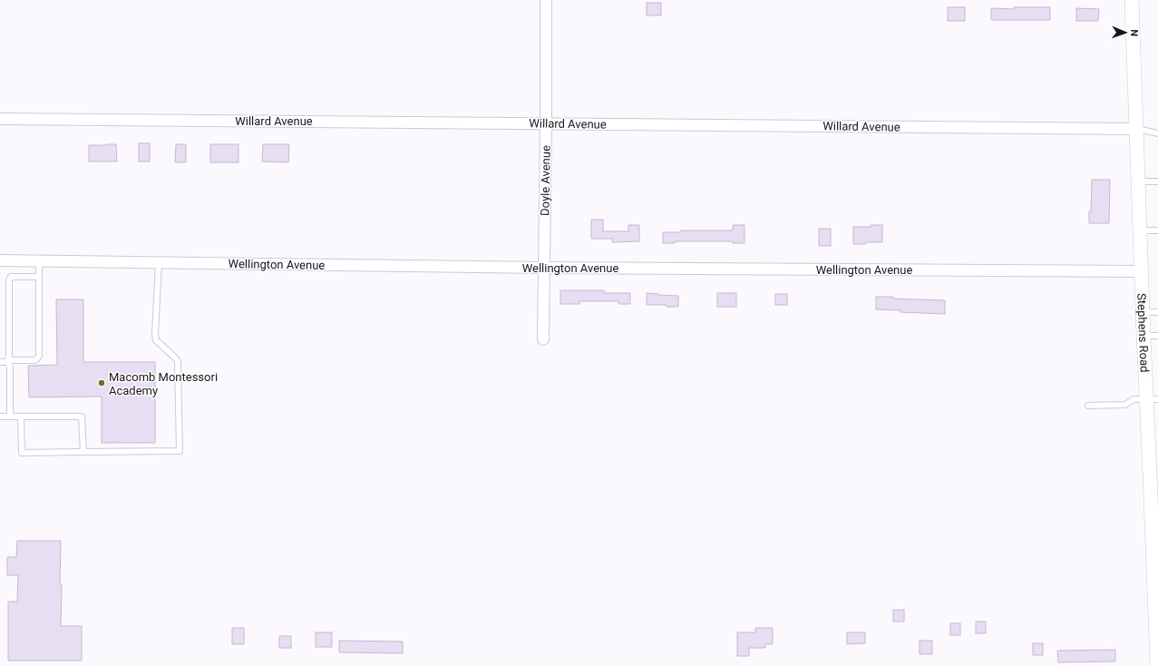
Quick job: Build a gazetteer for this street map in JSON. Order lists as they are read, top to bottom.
{
  "streets": {
    "street": [
      "Willard Avenue",
      "Doyle Avenue",
      "Wellington Avenue",
      "Stephens Road"
    ]
  },
  "crossings": [
    ["Willard Avenue", "Doyle Avenue"],
    ["Willard Avenue", "Stephens Road"],
    ["Doyle Avenue", "Wellington Avenue"],
    ["Wellington Avenue", "Stephens Road"]
  ],
  "places": ["Macomb Montessori Academy"],
  "north": "right"
}
